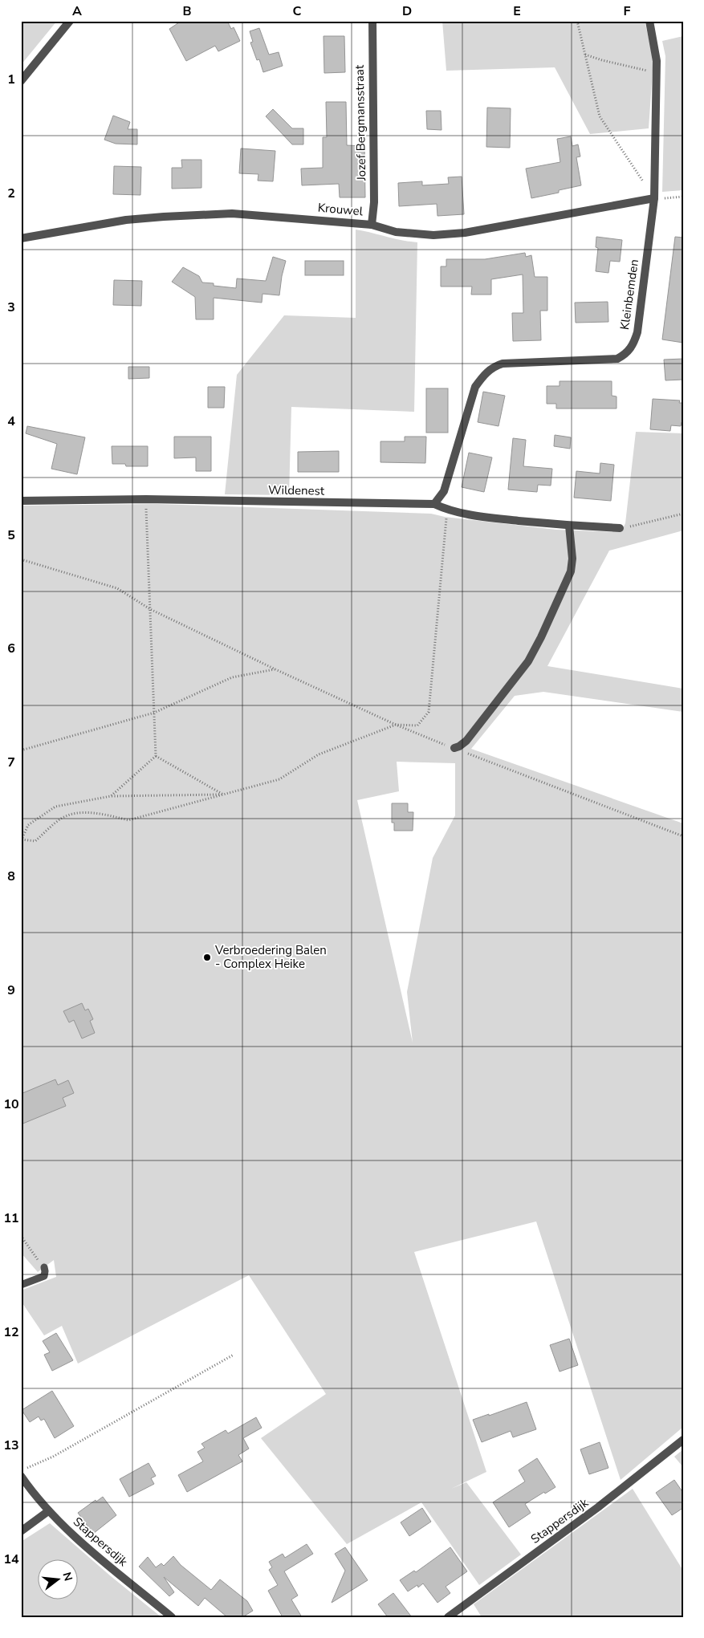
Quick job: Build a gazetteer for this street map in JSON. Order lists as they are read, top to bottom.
{
  "streets": {
    "street": [
      "Jozef Bergmansstraat",
      "Krouwel",
      "Kleinbemden",
      "Wildenest",
      "Stappersdijk"
    ]
  },
  "crossings": [
    ["Jozef Bergmansstraat", "Krouwel"],
    ["Krouwel", "Kleinbemden"],
    ["Kleinbemden", "Wildenest"]
  ],
  "places": ["Verbroedering Balen - Complex Heike"],
  "north": "right",
  "grid": {
    "columns": [
      "A",
      "B",
      "C",
      "D",
      "E",
      "F"
    ],
    "rows": [
      "1",
      "2",
      "3",
      "4",
      "5",
      "6",
      "7",
      "8",
      "9",
      "10",
      "11",
      "12",
      "13",
      "14"
    ]
  }
}
